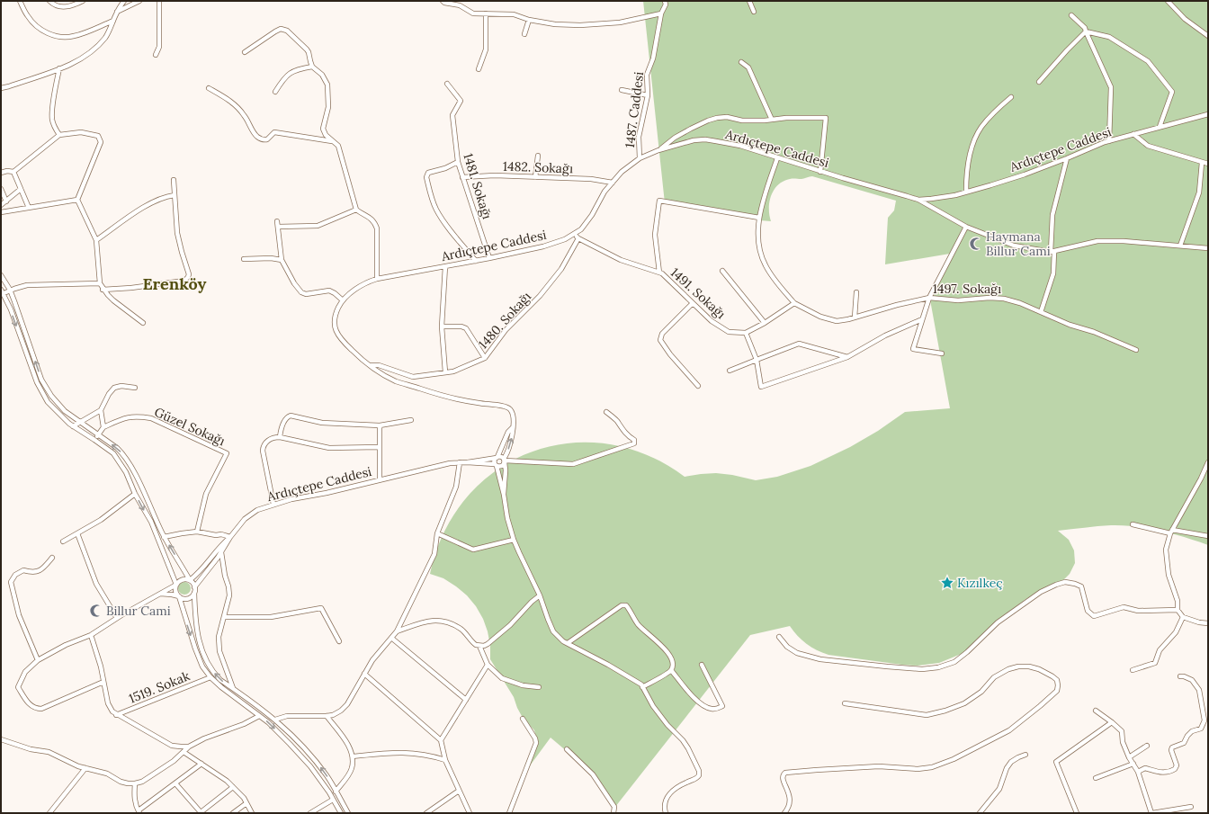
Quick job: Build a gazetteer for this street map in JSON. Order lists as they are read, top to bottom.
{
  "streets": {
    "street": [
      "1487. Caddesi",
      "Ardıçtepe Caddesi",
      "1482. Sokağı",
      "1481. Sokağı",
      "1497. Sokağı",
      "1491. Sokağı",
      "1480. Sokağı",
      "Güzel Sokağı",
      "1519. Sokak"
    ]
  },
  "crossings": [
    ["1487. Caddesi", "Ardıçtepe Caddesi"],
    ["Ardıçtepe Caddesi", "1482. Sokağı"],
    ["Ardıçtepe Caddesi", "1481. Sokağı"],
    ["Ardıçtepe Caddesi", "1480. Sokağı"],
    ["1482. Sokağı", "1481. Sokağı"],
    ["1491. Sokağı", "1480. Sokağı"]
  ],
  "districts": ["Erenköy"],
  "places": {
    "mosque": ["Haymana Billur Cami", "Billur Cami"],
    "place": ["Kızılkeç"]
  }
}
